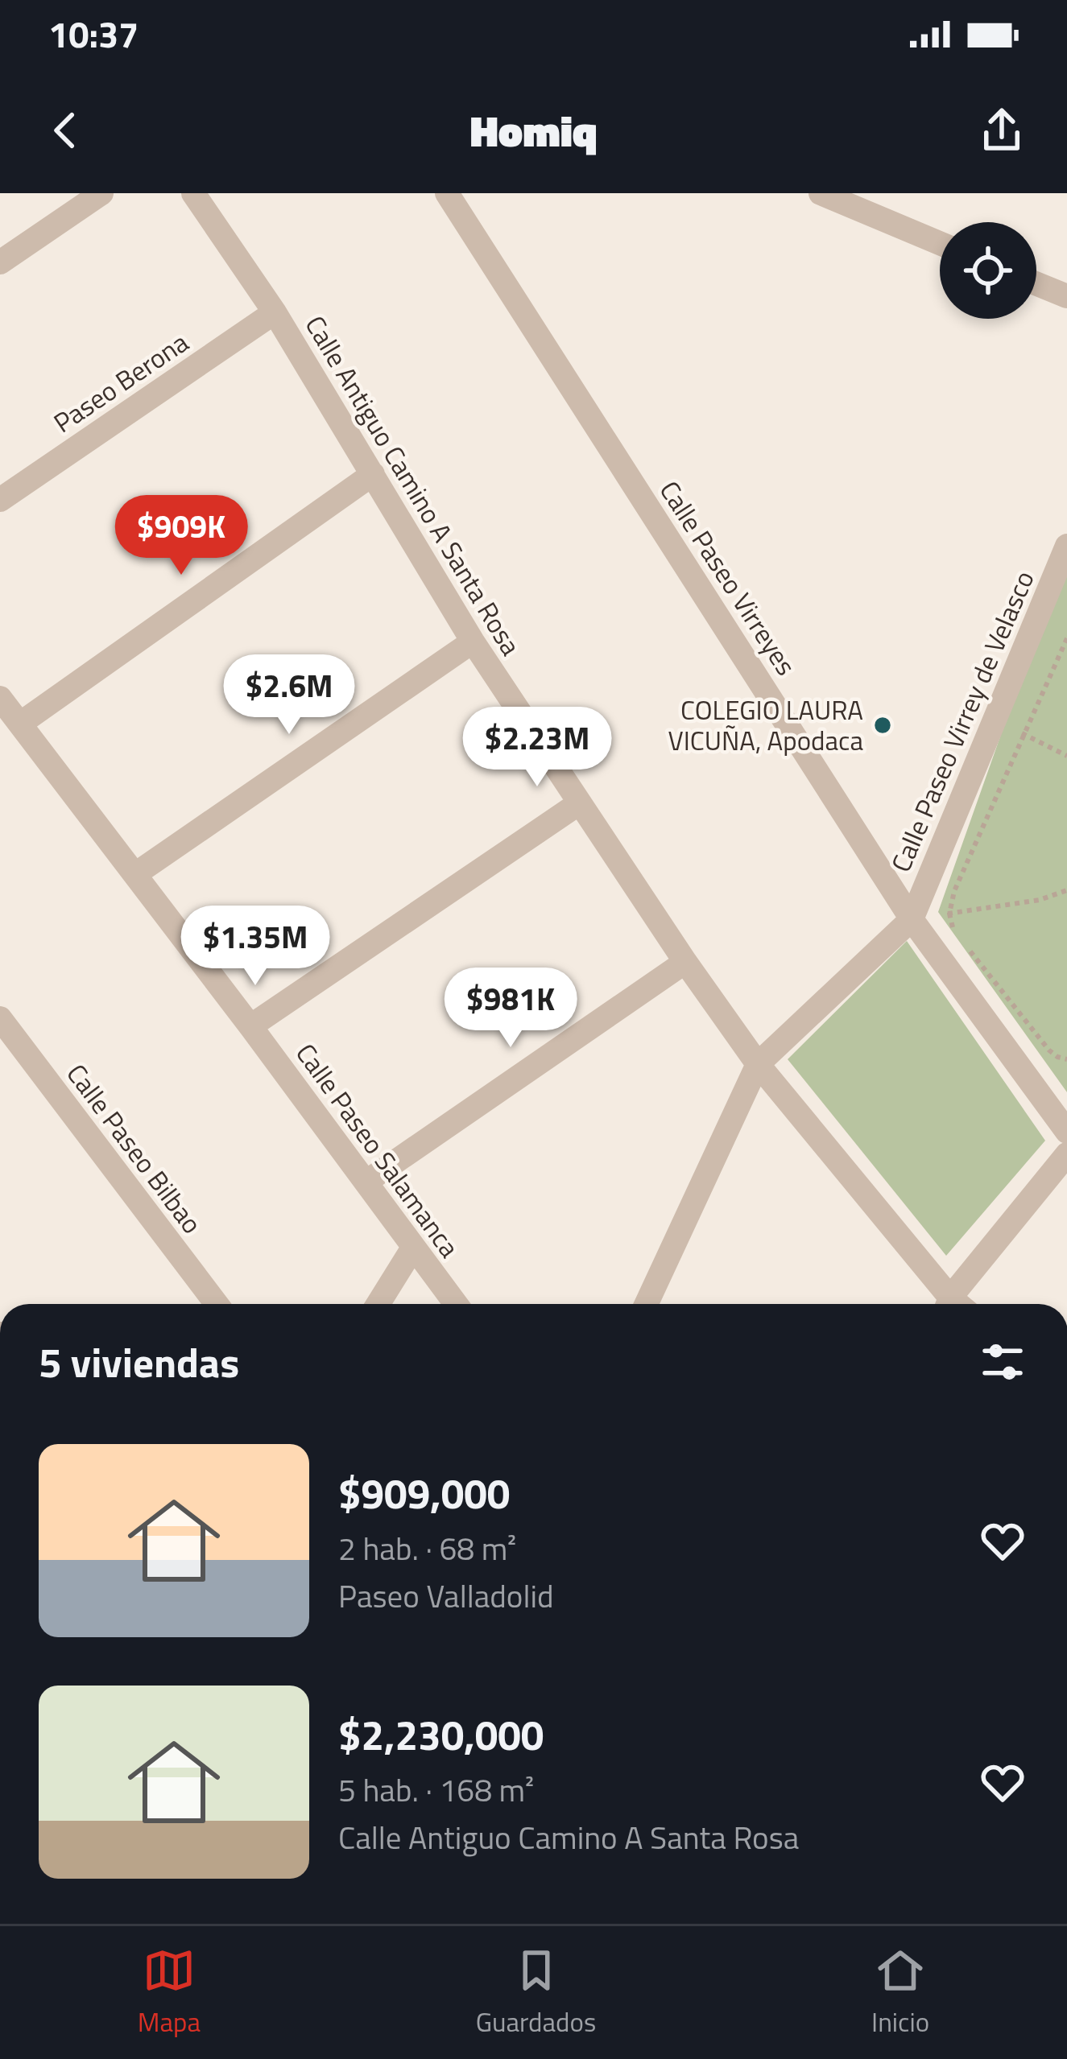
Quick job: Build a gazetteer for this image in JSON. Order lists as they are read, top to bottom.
{
  "streets": {
    "street": [
      "Paseo Berona",
      "Calle Antiguo Camino A Santa Rosa",
      "Calle Paseo Virreyes",
      "Calle Paseo Virrey de Velasco",
      "Calle Paseo Bilbao",
      "Calle Paseo Salamanca"
    ]
  },
  "crossings": [
    ["Paseo Berona", "Calle Antiguo Camino A Santa Rosa"],
    ["Calle Paseo Virreyes", "Calle Paseo Virrey de Velasco"]
  ],
  "places": ["COLEGIO LAURA VICUÑA, Apodaca"],
  "page": {
    "status": "10:37",
    "header": "Homiq",
    "price": [
      "$909K",
      "$2.6M",
      "$2.23M",
      "$1.35M",
      "$981K"
    ],
    "heading": "5 viviendas",
    "list": [
      {
        "name": "$909,000",
        "note": "2 hab. · 68 m² · Paseo Valladolid"
      },
      {
        "name": "$2,230,000",
        "note": "5 hab. · 168 m² · Calle Antiguo Camino A Santa Rosa"
      }
    ],
    "tabs": ["Mapa", "Guardados", "Inicio"]
  }
}
